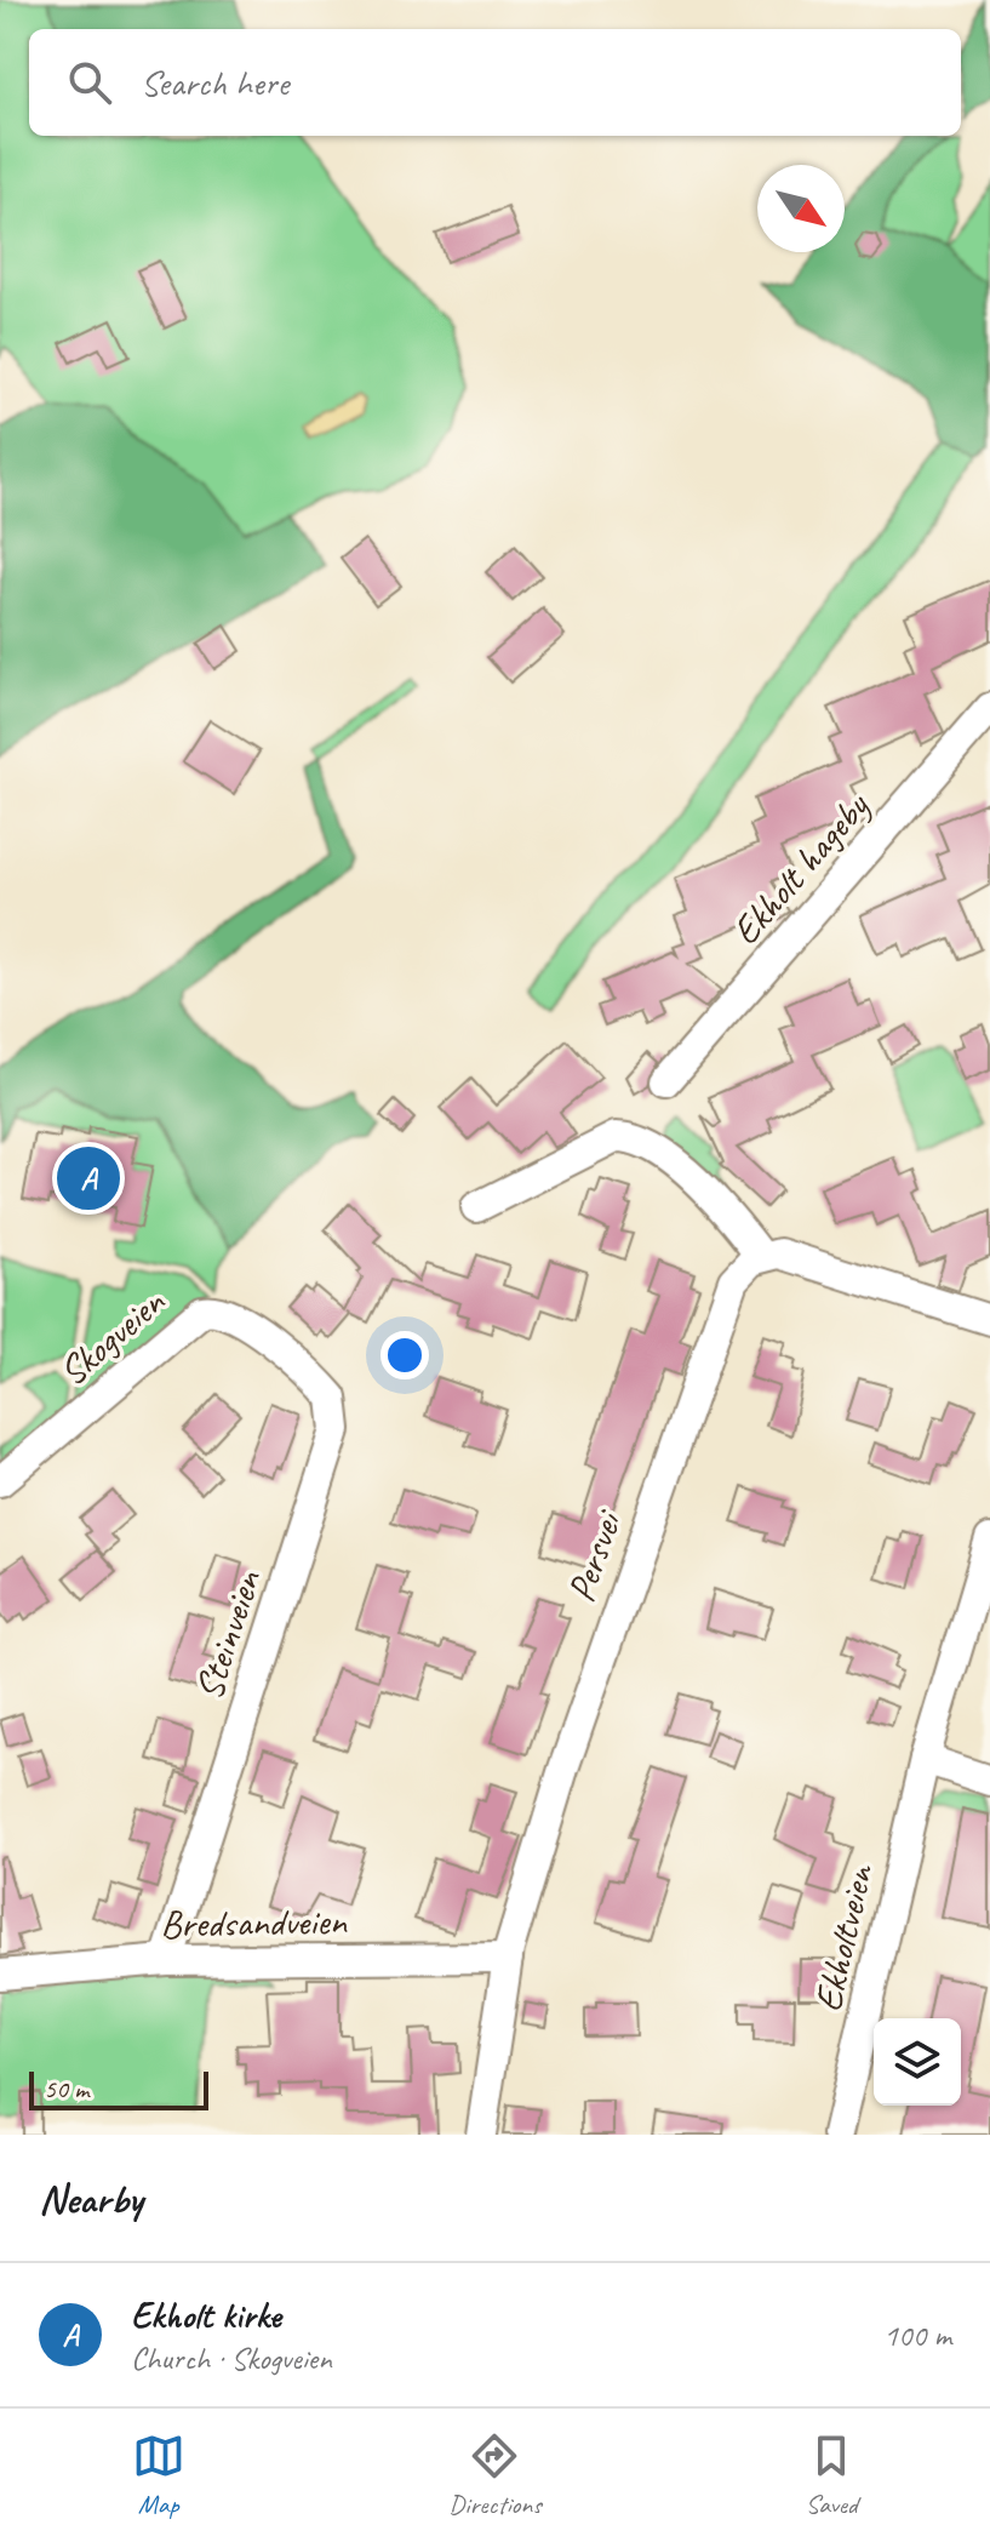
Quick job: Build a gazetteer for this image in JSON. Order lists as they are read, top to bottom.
{
  "streets": {
    "street": [
      "Ekholt hageby",
      "Skogveien",
      "Persvei",
      "Steinveien",
      "Bredsandveien",
      "Ekholtveien"
    ]
  },
  "crossings": [
    ["Skogveien", "Steinveien"],
    ["Persvei", "Bredsandveien"],
    ["Steinveien", "Bredsandveien"]
  ],
  "scale_bar": "50 m",
  "north": "bottom right",
  "page": {
    "search": "Search here",
    "pins": "A",
    "scale": "50 m",
    "heading": "Nearby",
    "list": [
      {
        "mark": "A",
        "name": "Ekholt kirke",
        "note": "Church · Skogveien",
        "value": "100 m"
      }
    ],
    "nav": ["Map", "Directions", "Saved"]
  }
}
